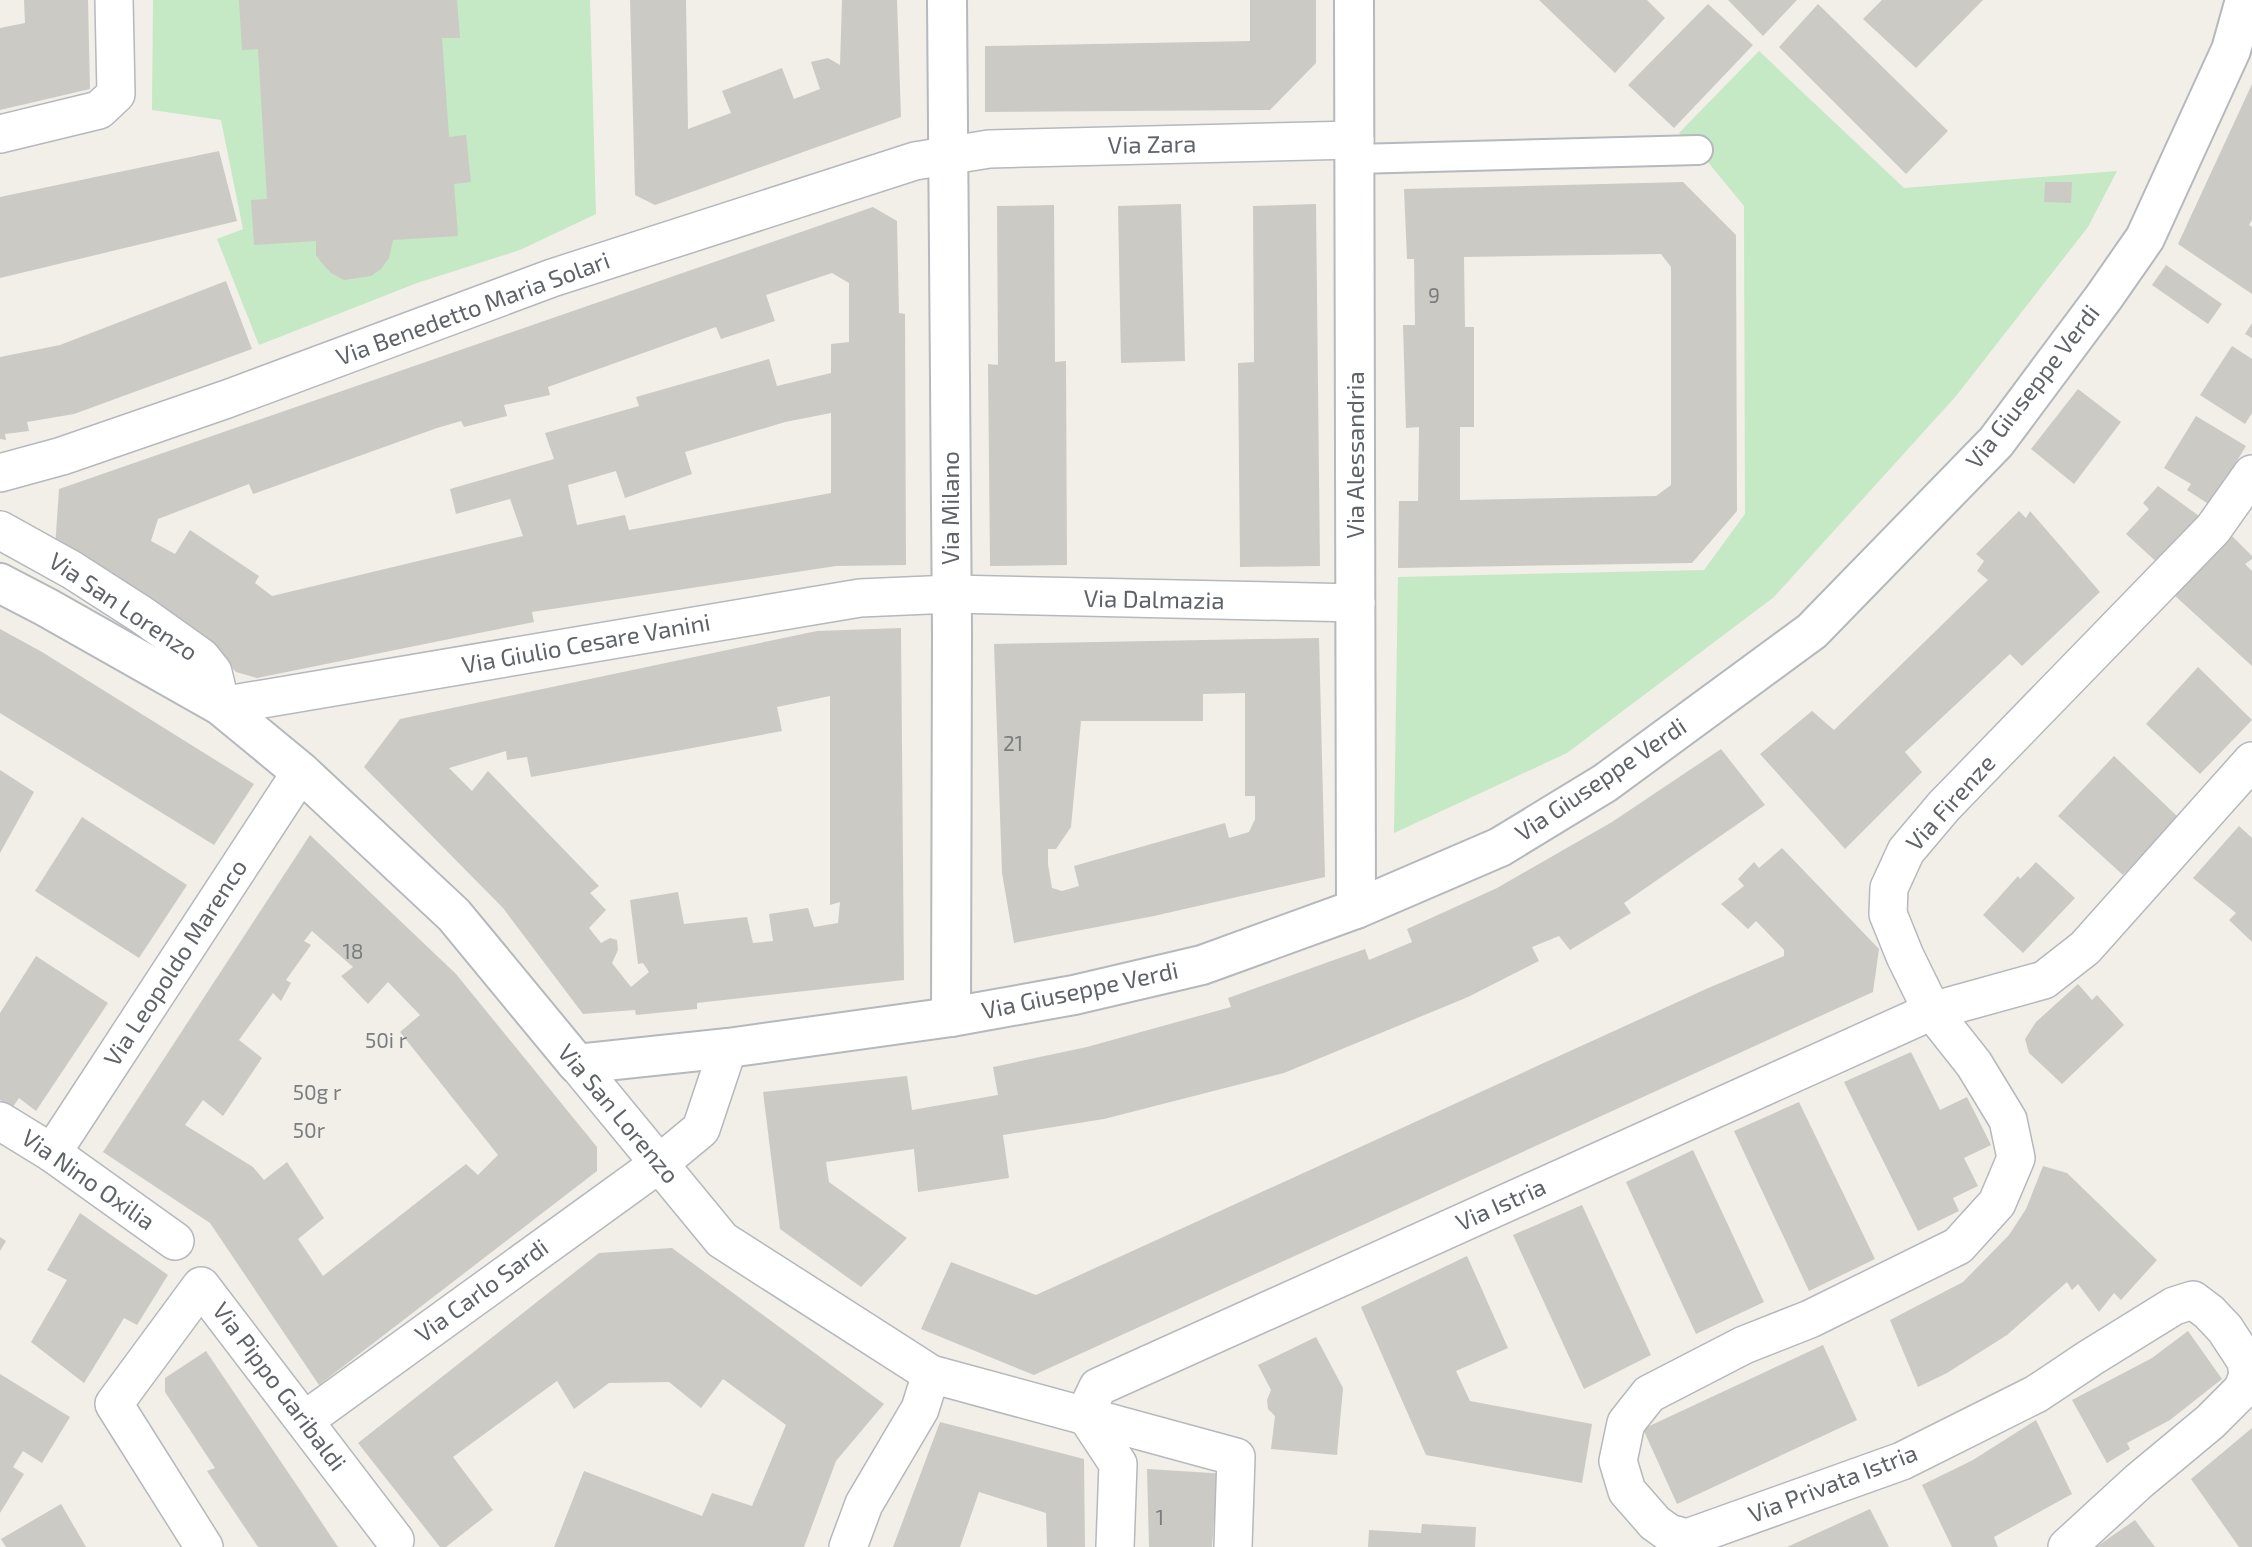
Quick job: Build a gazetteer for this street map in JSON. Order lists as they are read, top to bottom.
{
  "streets": {
    "street": [
      "Via Zara",
      "Via Benedetto Maria Solari",
      "Via Giuseppe Verdi",
      "Via Alessandria",
      "Via Milano",
      "Via Dalmazia",
      "Via San Lorenzo",
      "Via Giulio Cesare Vanini",
      "Via Firenze",
      "Via Leopoldo Marenco",
      "Via Nino Oxilia",
      "Via Istria",
      "Via Carlo Sardi",
      "Via Pippo Garibaldi",
      "Via Privata Istria"
    ]
  },
  "crossings": [
    ["Via Zara", "Via Benedetto Maria Solari"],
    ["Via Zara", "Via Alessandria"],
    ["Via Zara", "Via Milano"],
    ["Via Benedetto Maria Solari", "Via Milano"],
    ["Via Giuseppe Verdi", "Via Alessandria"],
    ["Via Giuseppe Verdi", "Via Milano"],
    ["Via Giuseppe Verdi", "Via San Lorenzo"],
    ["Via Giuseppe Verdi", "Via Carlo Sardi"],
    ["Via Alessandria", "Via Dalmazia"],
    ["Via Milano", "Via Dalmazia"],
    ["Via Milano", "Via Giulio Cesare Vanini"],
    ["Via Dalmazia", "Via Giulio Cesare Vanini"],
    ["Via San Lorenzo", "Via Giulio Cesare Vanini"],
    ["Via San Lorenzo", "Via Leopoldo Marenco"],
    ["Via San Lorenzo", "Via Istria"],
    ["Via San Lorenzo", "Via Carlo Sardi"],
    ["Via Firenze", "Via Istria"],
    ["Via Firenze", "Via Privata Istria"],
    ["Via Leopoldo Marenco", "Via Nino Oxilia"],
    ["Via Istria", "Via Privata Istria"],
    ["Via Carlo Sardi", "Via Pippo Garibaldi"]
  ],
  "house_numbers": [
    "9",
    "21",
    "18",
    "50i r",
    "50g r",
    "50r",
    "1"
  ]
}
